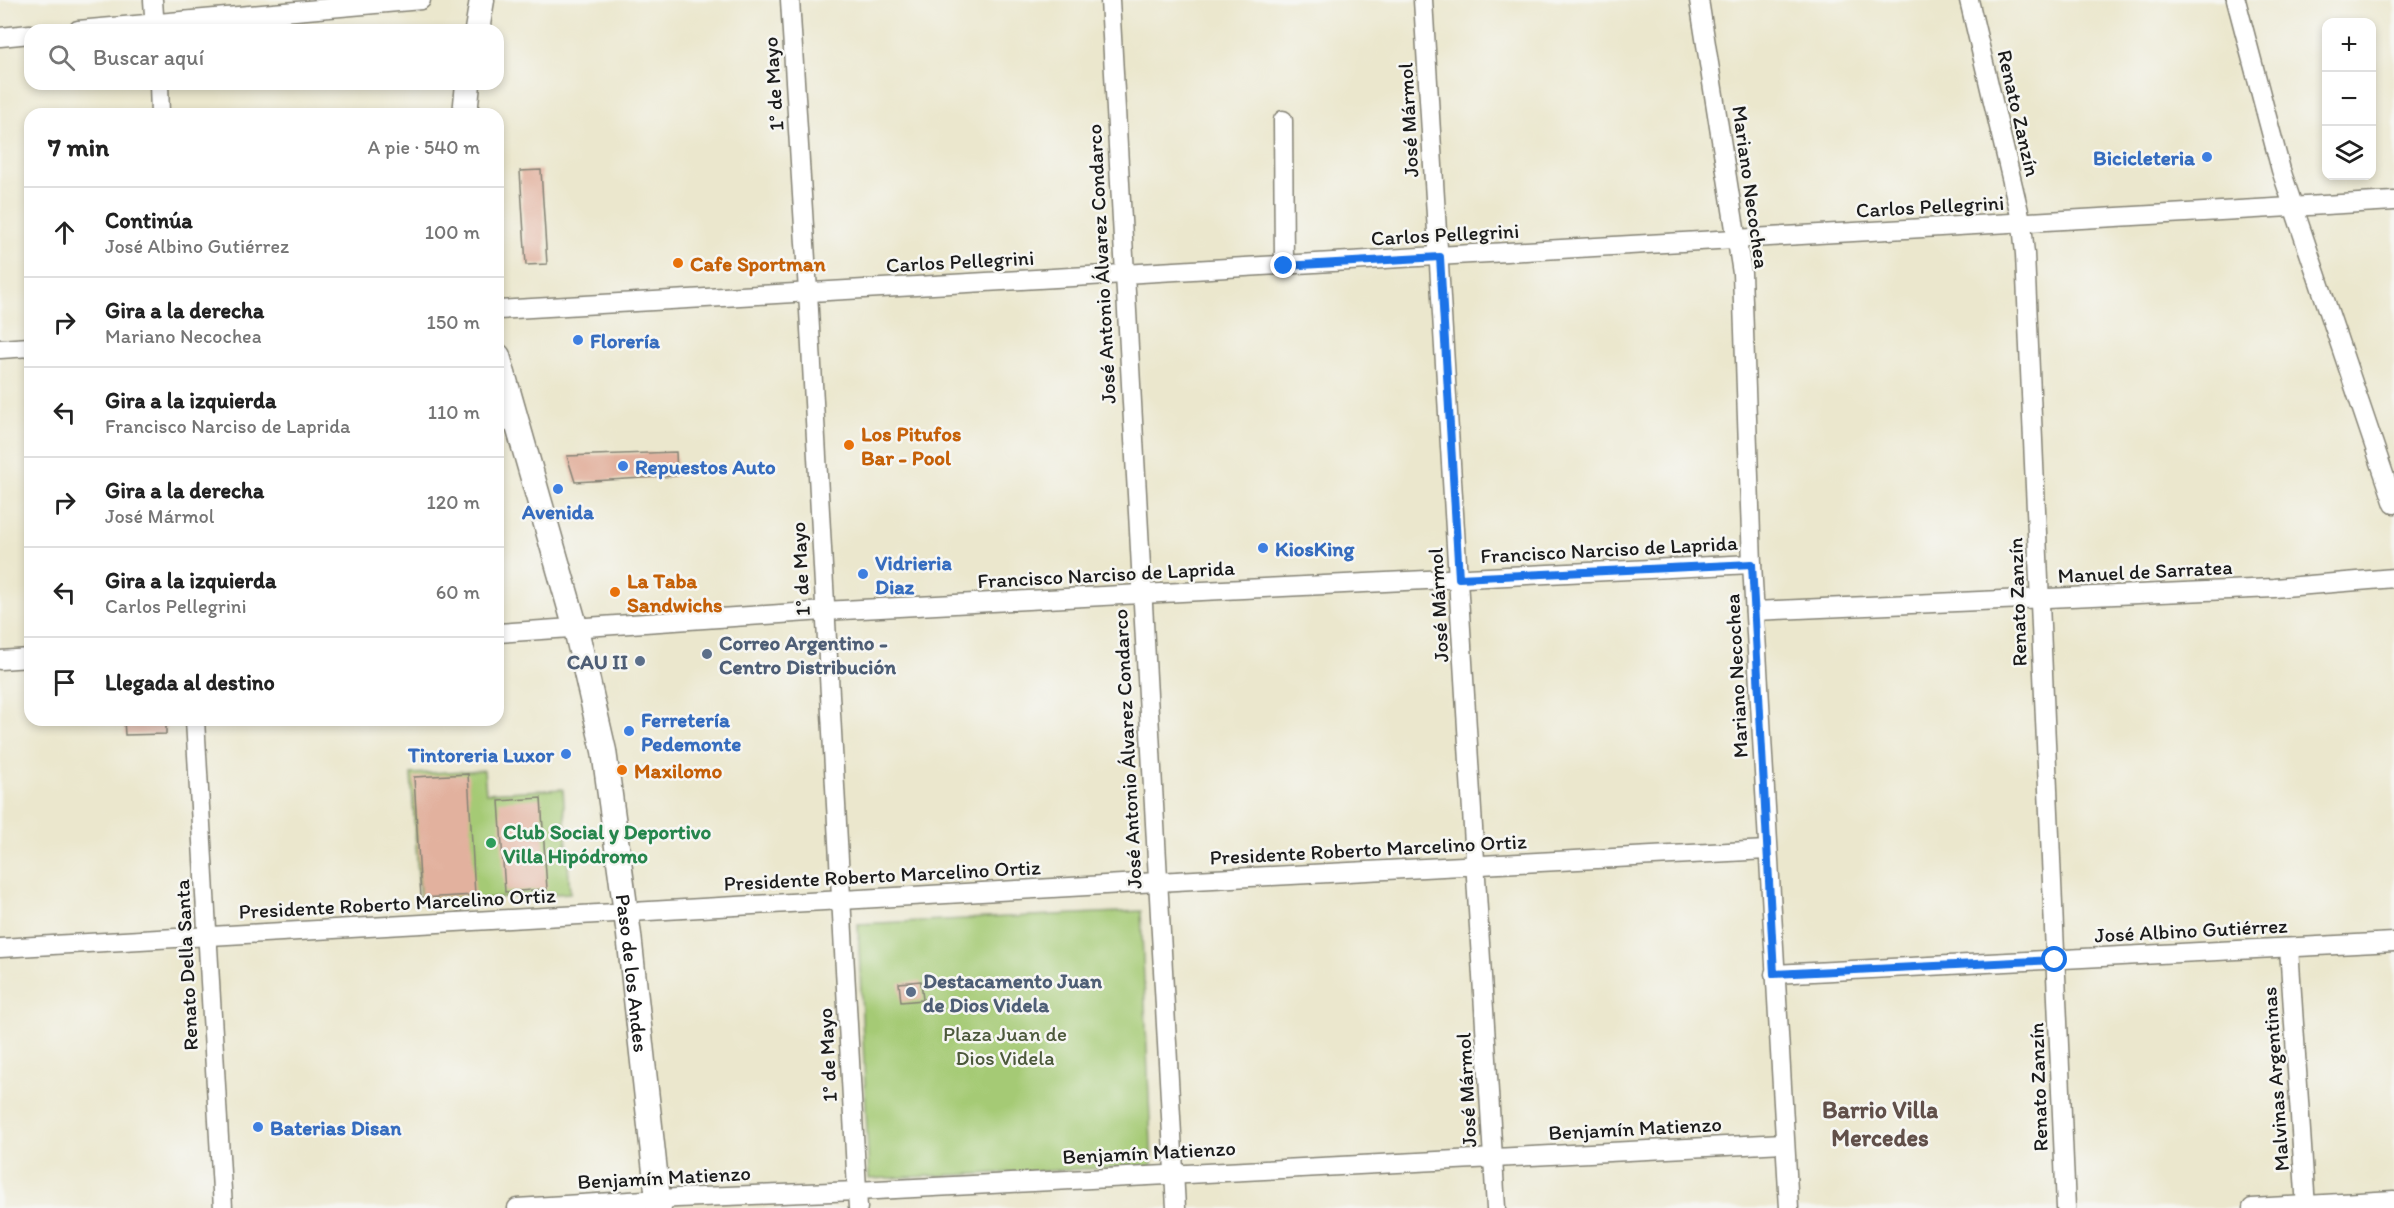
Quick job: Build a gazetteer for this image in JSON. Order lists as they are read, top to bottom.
{
  "streets": {
    "main road": ["Paso de los Andes"],
    "street": [
      "1° de Mayo",
      "Renato Zanzín",
      "José Mármol",
      "Mariano Necochea",
      "Carlos Pellegrini",
      "José Antonio Álvarez Condarco",
      "Francisco Narciso de Laprida",
      "Manuel de Sarratea",
      "Presidente Roberto Marcelino Ortiz",
      "José Albino Gutiérrez",
      "Renato Della Santa",
      "Malvinas Argentinas",
      "Benjamín Matienzo"
    ]
  },
  "crossings": [
    ["1° de Mayo", "Carlos Pellegrini"],
    ["1° de Mayo", "Francisco Narciso de Laprida"],
    ["1° de Mayo", "Presidente Roberto Marcelino Ortiz"],
    ["1° de Mayo", "Benjamín Matienzo"],
    ["Renato Zanzín", "Carlos Pellegrini"],
    ["Renato Zanzín", "Manuel de Sarratea"],
    ["Renato Zanzín", "José Albino Gutiérrez"],
    ["José Mármol", "Carlos Pellegrini"],
    ["José Mármol", "Francisco Narciso de Laprida"],
    ["José Mármol", "Presidente Roberto Marcelino Ortiz"],
    ["José Mármol", "Benjamín Matienzo"],
    ["Mariano Necochea", "Carlos Pellegrini"],
    ["Mariano Necochea", "Francisco Narciso de Laprida"],
    ["Mariano Necochea", "Manuel de Sarratea"],
    ["Mariano Necochea", "Presidente Roberto Marcelino Ortiz"],
    ["Mariano Necochea", "José Albino Gutiérrez"],
    ["Mariano Necochea", "Benjamín Matienzo"],
    ["Carlos Pellegrini", "José Antonio Álvarez Condarco"],
    ["José Antonio Álvarez Condarco", "Francisco Narciso de Laprida"],
    ["José Antonio Álvarez Condarco", "Presidente Roberto Marcelino Ortiz"],
    ["José Antonio Álvarez Condarco", "Benjamín Matienzo"],
    ["Francisco Narciso de Laprida", "Paso de los Andes"],
    ["Presidente Roberto Marcelino Ortiz", "Renato Della Santa"],
    ["Presidente Roberto Marcelino Ortiz", "Paso de los Andes"],
    ["José Albino Gutiérrez", "Malvinas Argentinas"],
    ["Paso de los Andes", "Benjamín Matienzo"]
  ],
  "districts": ["Barrio Villa Mercedes"],
  "parks": ["Plaza Juan de Dios Videla"],
  "places": [
    "Bicicleteria",
    "Cafe Sportman",
    "Florería",
    "Los Pitufos Bar - Pool",
    "Repuestos Auto",
    "Avenida",
    "KiosKing",
    "Vidrieria Diaz",
    "La Taba Sandwichs",
    "Correo Argentino - Centro Distribución",
    "CAU II",
    "Ferretería Pedemonte",
    "Tintoreria Luxor",
    "Maxilomo",
    "Club Social y Deportivo Villa Hipódromo",
    "Destacamento Juan de Dios Videla",
    "Baterias Disan"
  ],
  "page": {
    "map_buttons": ["+", "−"],
    "search": "Buscar aquí",
    "heading": ["7 min", "A pie · 540 m"],
    "list": [
      ["Continúa", "José Albino Gutiérrez", "100 m"],
      ["Gira a la derecha", "Mariano Necochea", "150 m"],
      ["Gira a la izquierda", "Francisco Narciso de Laprida", "110 m"],
      ["Gira a la derecha", "José Mármol", "120 m"],
      ["Gira a la izquierda", "Carlos Pellegrini", "60 m"],
      "Llegada al destino"
    ]
  }
}
